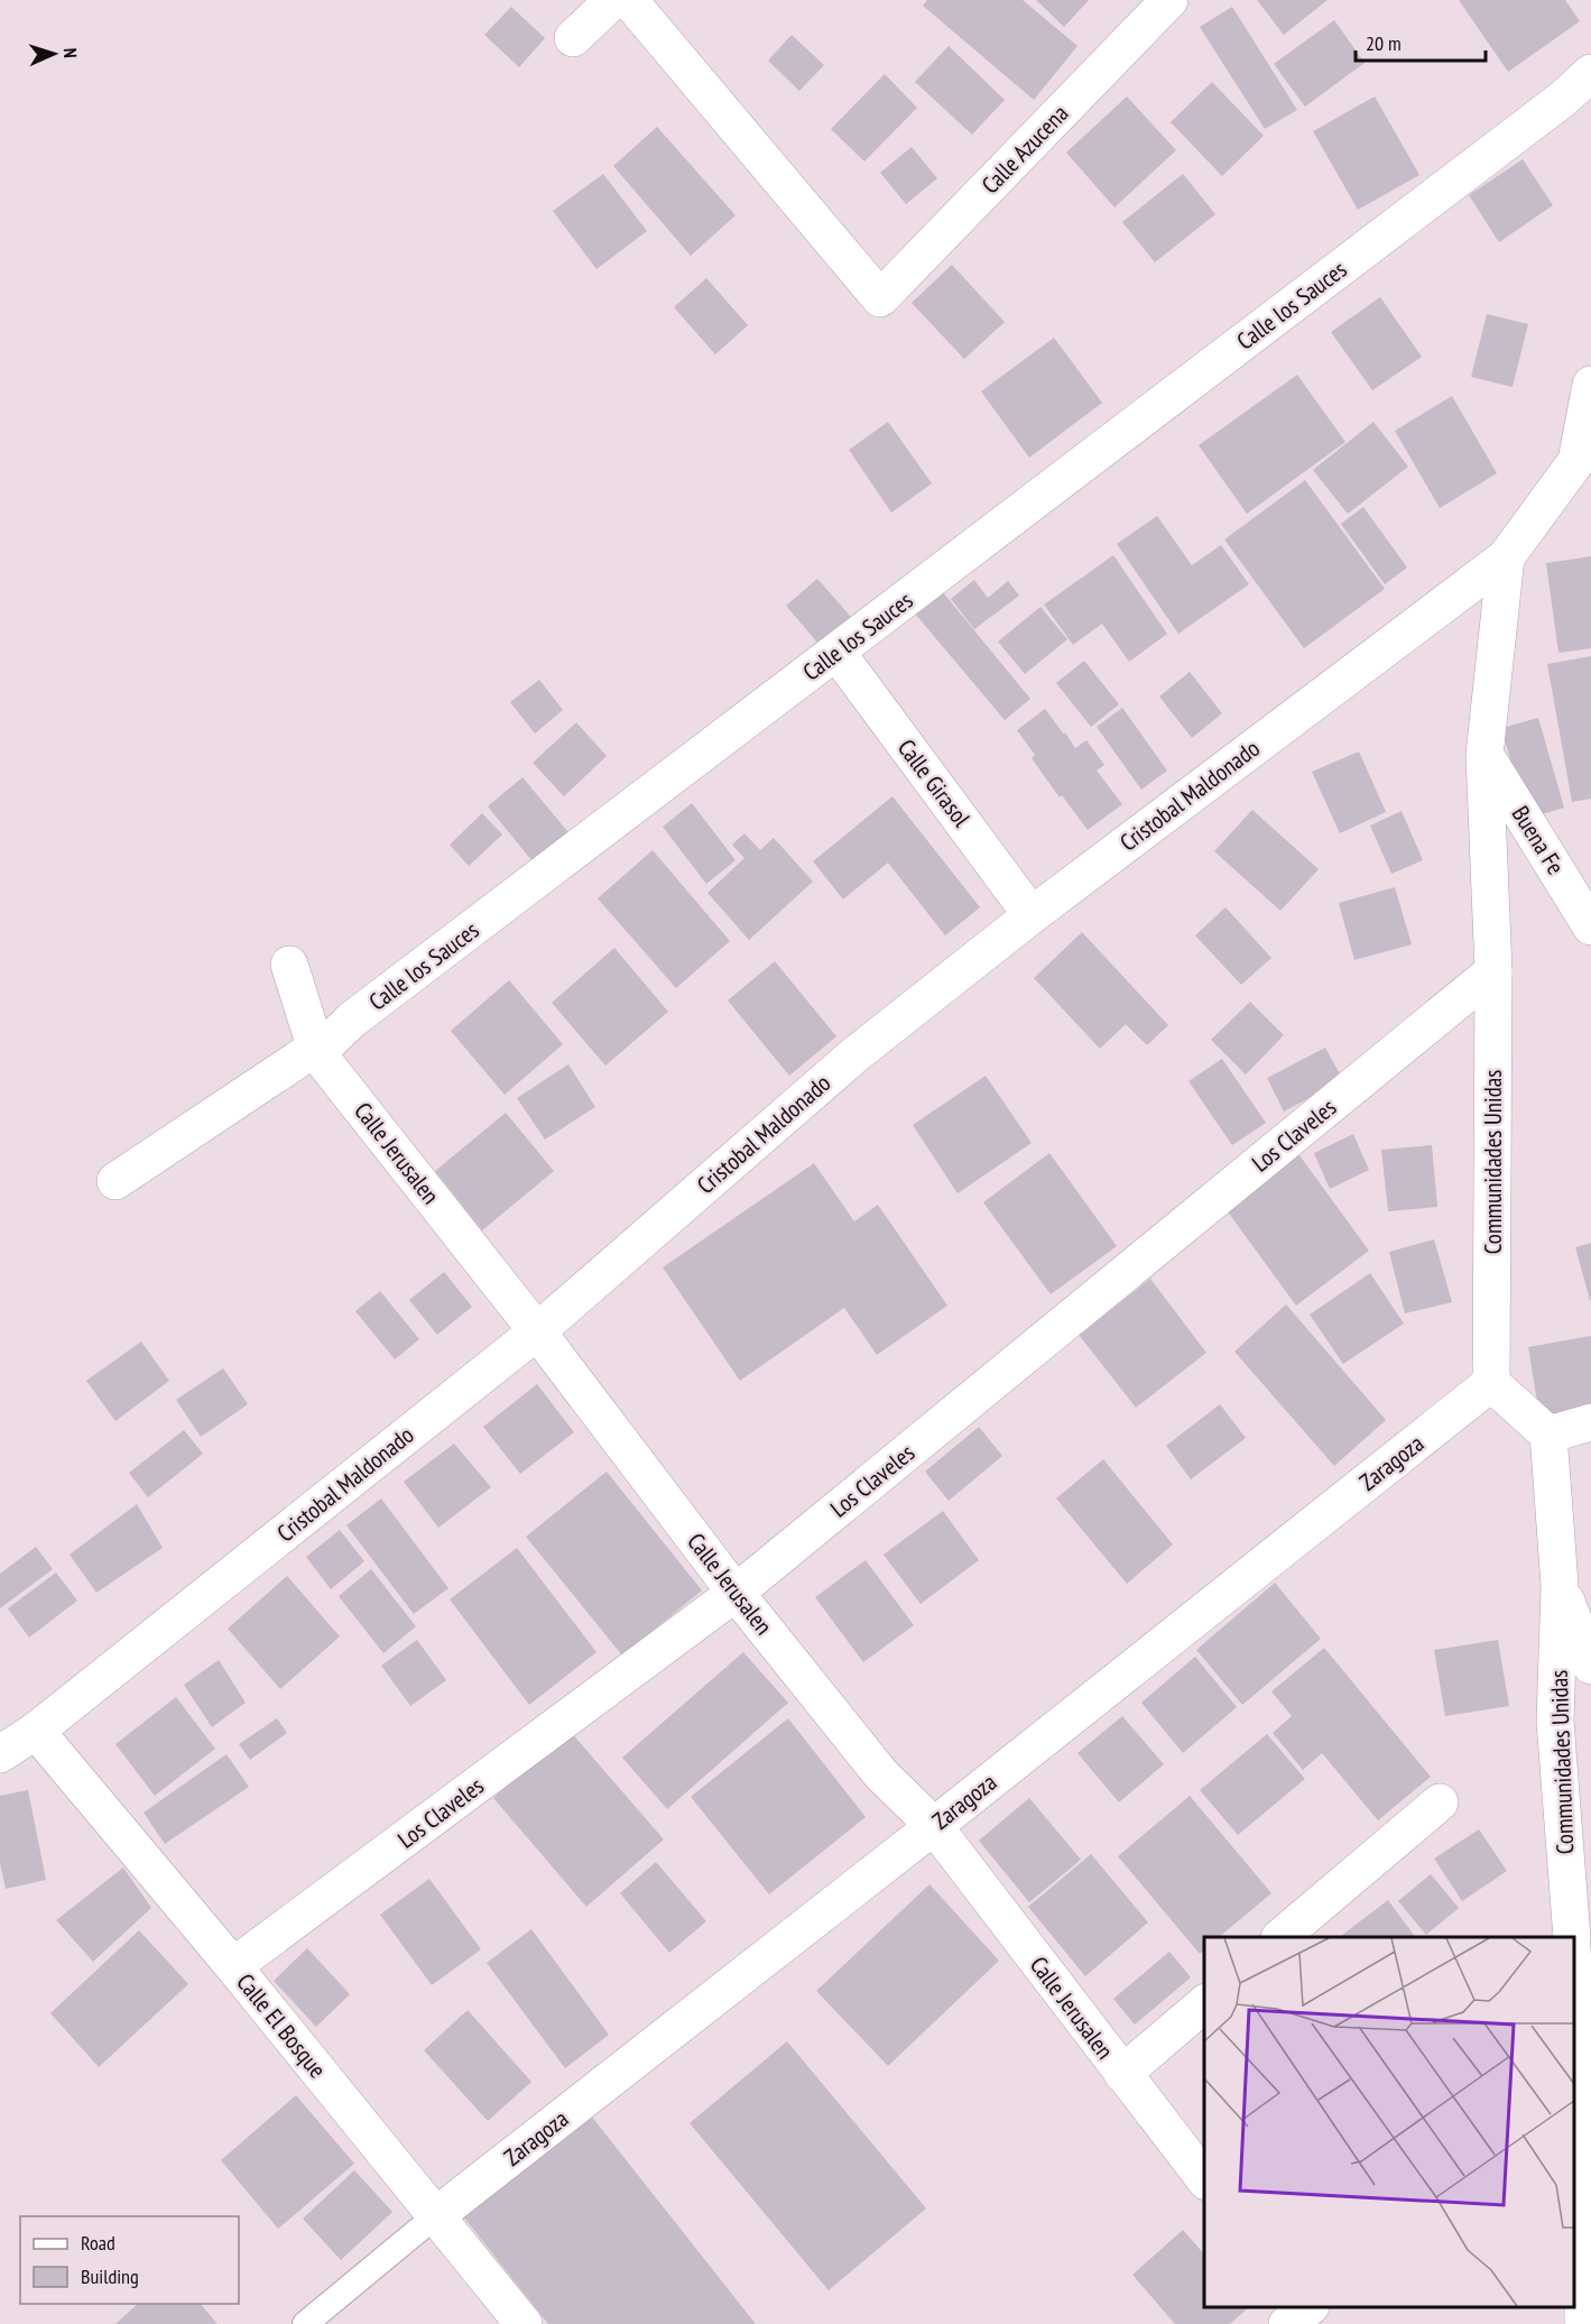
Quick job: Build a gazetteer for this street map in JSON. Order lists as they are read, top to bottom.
{
  "streets": {
    "street": [
      "Calle Azucena",
      "Calle los Sauces",
      "Calle Girasol",
      "Cristobal Maldonado",
      "Buena Fe",
      "Los Claveles",
      "Calle Jerusalen",
      "Communidades Unidas",
      "Zaragoza",
      "Calle El Bosque"
    ]
  },
  "crossings": [
    ["Calle los Sauces", "Calle Girasol"],
    ["Calle los Sauces", "Calle Jerusalen"],
    ["Calle Girasol", "Cristobal Maldonado"],
    ["Cristobal Maldonado", "Calle Jerusalen"],
    ["Cristobal Maldonado", "Communidades Unidas"],
    ["Cristobal Maldonado", "Calle El Bosque"],
    ["Buena Fe", "Communidades Unidas"],
    ["Los Claveles", "Calle Jerusalen"],
    ["Los Claveles", "Communidades Unidas"],
    ["Los Claveles", "Calle El Bosque"],
    ["Calle Jerusalen", "Zaragoza"],
    ["Communidades Unidas", "Zaragoza"],
    ["Zaragoza", "Calle El Bosque"]
  ],
  "legend": ["Road", "Building"],
  "scale_bar": "20 m",
  "north": "right"
}
